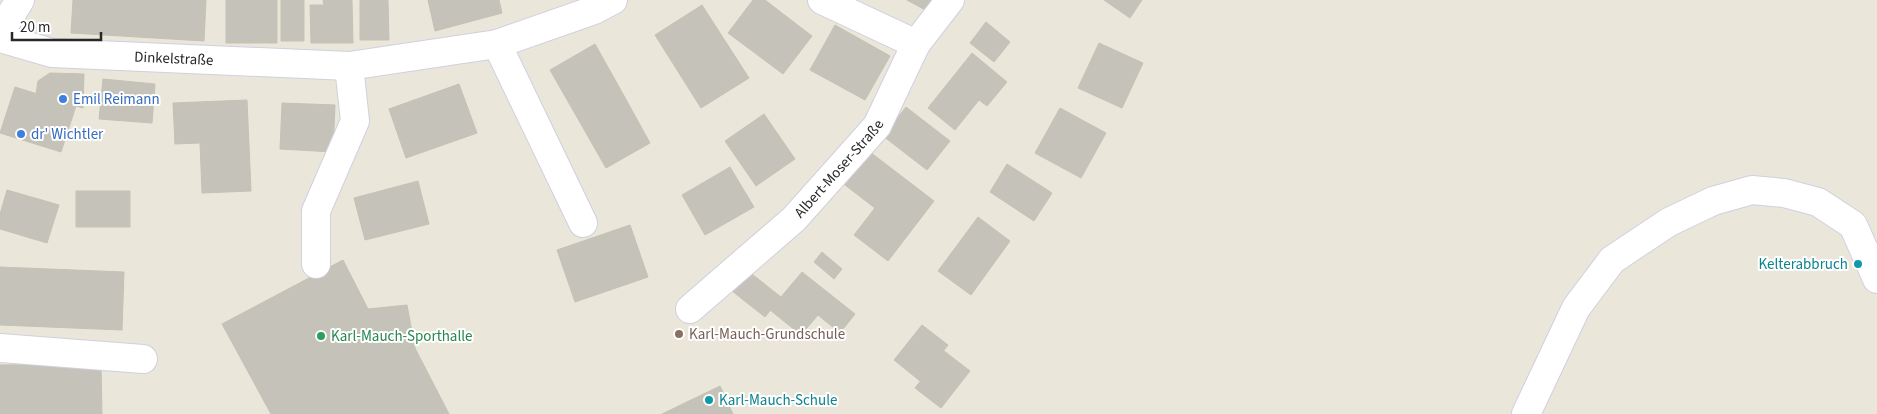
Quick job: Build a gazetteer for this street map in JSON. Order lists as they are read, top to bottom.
{
  "streets": {
    "street": ["Dinkelstraße", "Albert-Moser-Straße"]
  },
  "places": [
    "Emil Reimann",
    "dr' Wichtler",
    "Kelterabbruch",
    "Karl-Mauch-Grundschule",
    "Karl-Mauch-Sporthalle",
    "Karl-Mauch-Schule"
  ],
  "scale_bar": "20 m"
}
